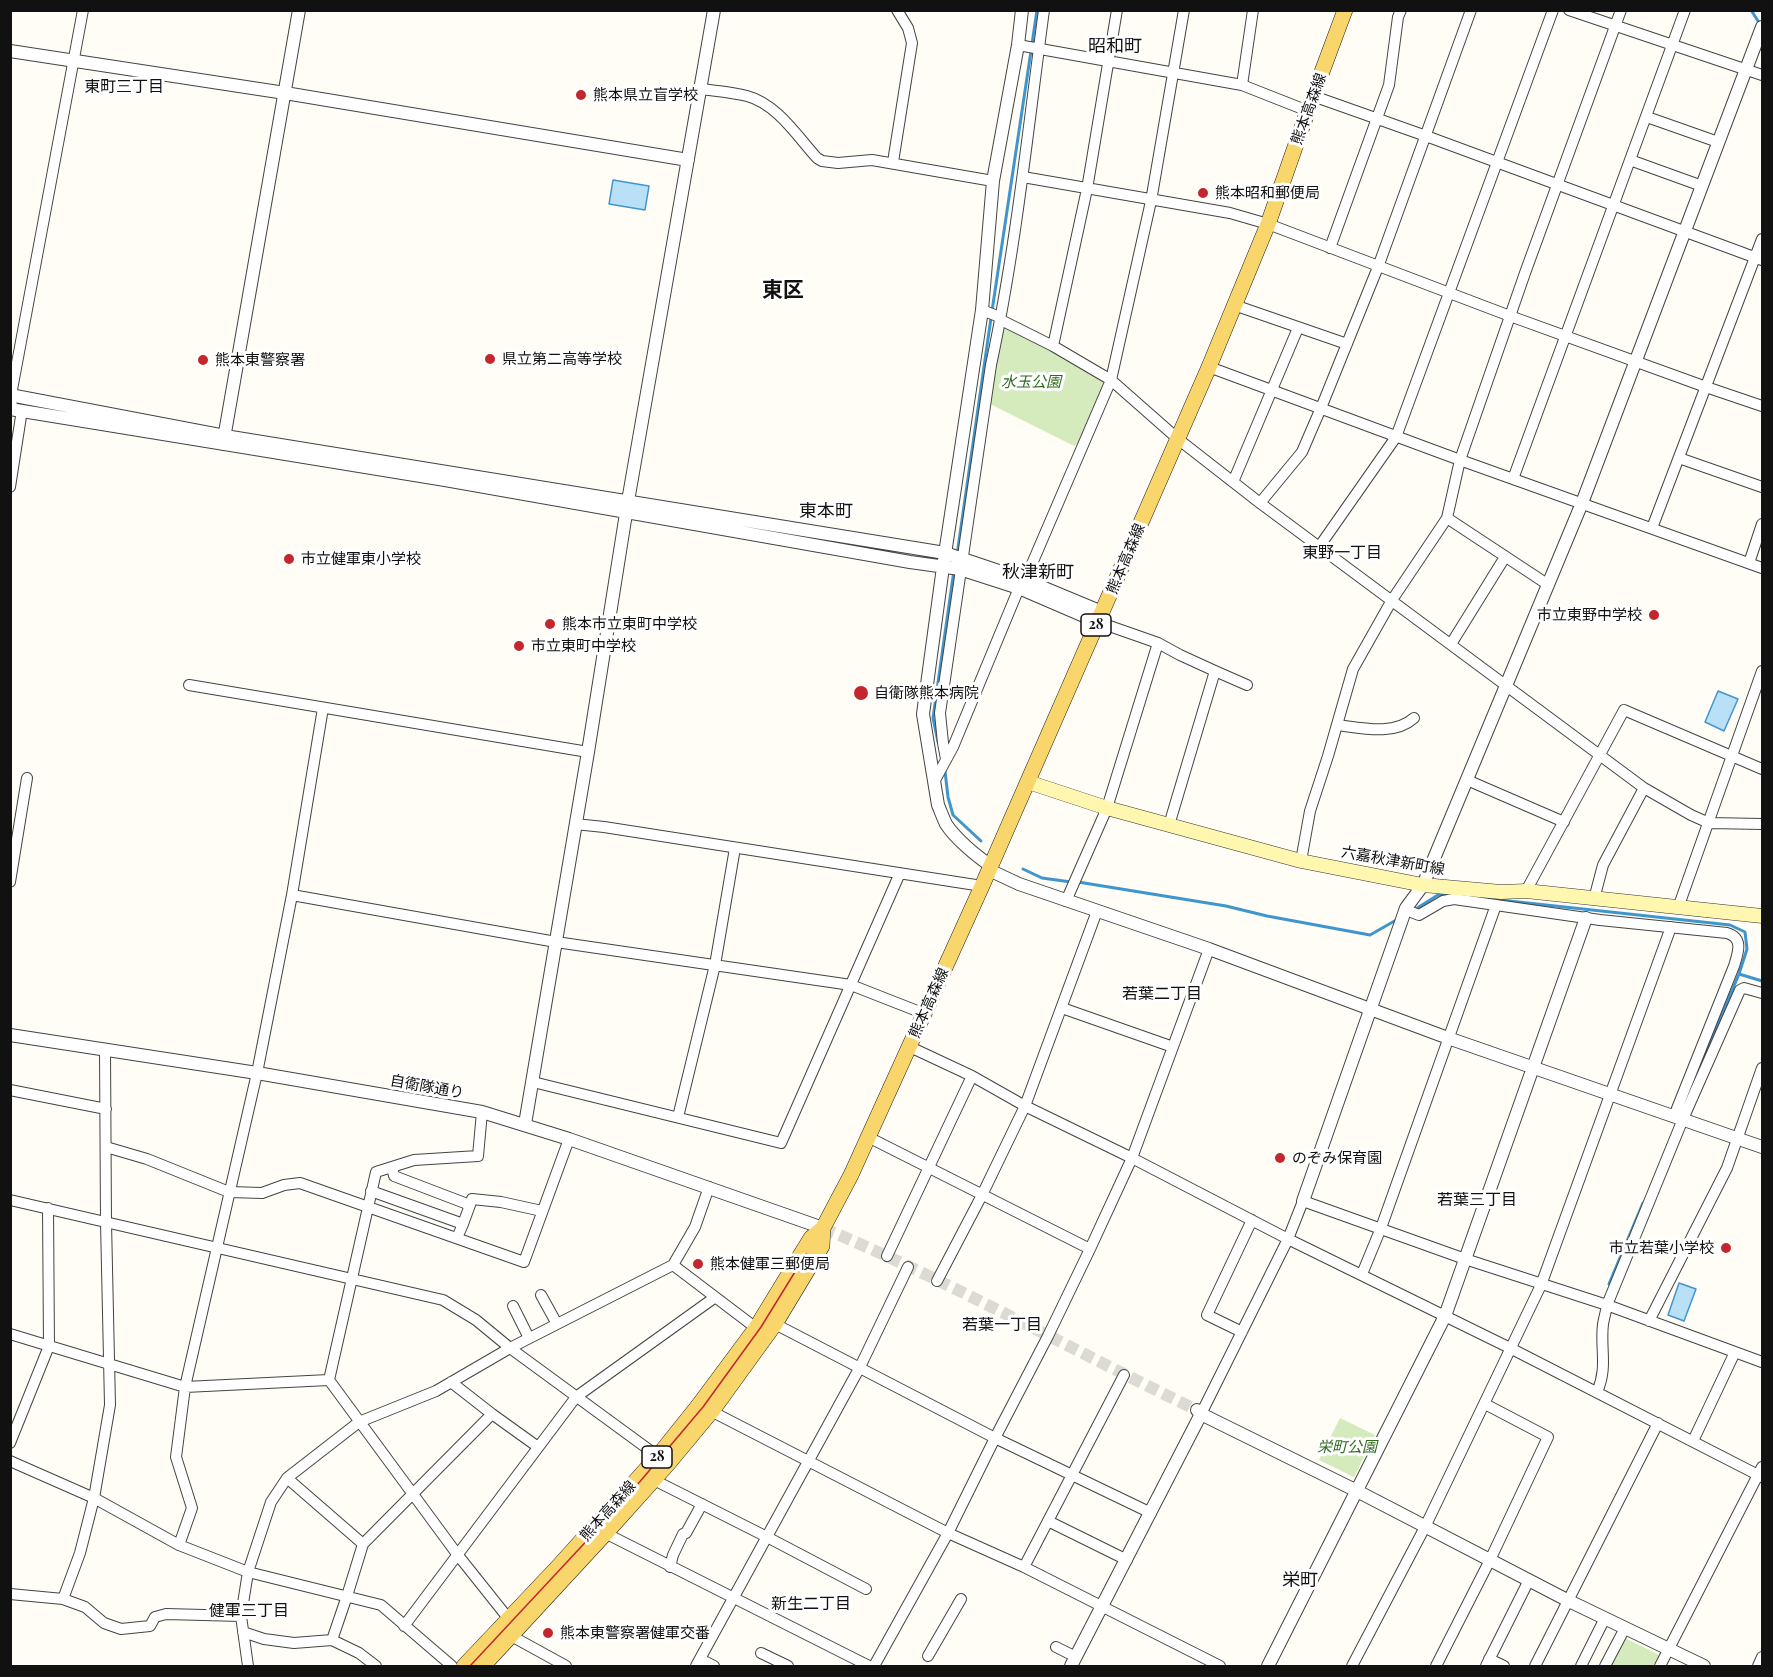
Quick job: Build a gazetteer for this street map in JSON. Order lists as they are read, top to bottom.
{
  "streets": {
    "main road": ["熊本高森線", "28", "六嘉秋津新町線"],
    "street": ["自衛隊通り"]
  },
  "crossings": [
    ["熊本高森線", "六嘉秋津新町線"],
    ["熊本高森線", "自衛隊通り"]
  ],
  "districts": [
    "昭和町",
    "東町三丁目",
    "東区",
    "東本町",
    "東野一丁目",
    "秋津新町",
    "若葉二丁目",
    "若葉三丁目",
    "若葉一丁目",
    "栄町",
    "新生二丁目",
    "健軍三丁目"
  ],
  "parks": ["水玉公園", "栄町公園"],
  "places": [
    "熊本県立盲学校",
    "熊本昭和郵便局",
    "県立第二高等学校",
    "熊本東警察署",
    "市立健軍東小学校",
    "市立東野中学校",
    "熊本市立東町中学校",
    "市立東町中学校",
    "自衛隊熊本病院",
    "のぞみ保育園",
    "市立若葉小学校",
    "熊本健軍三郵便局",
    "熊本東警察署健軍交番"
  ]
}
